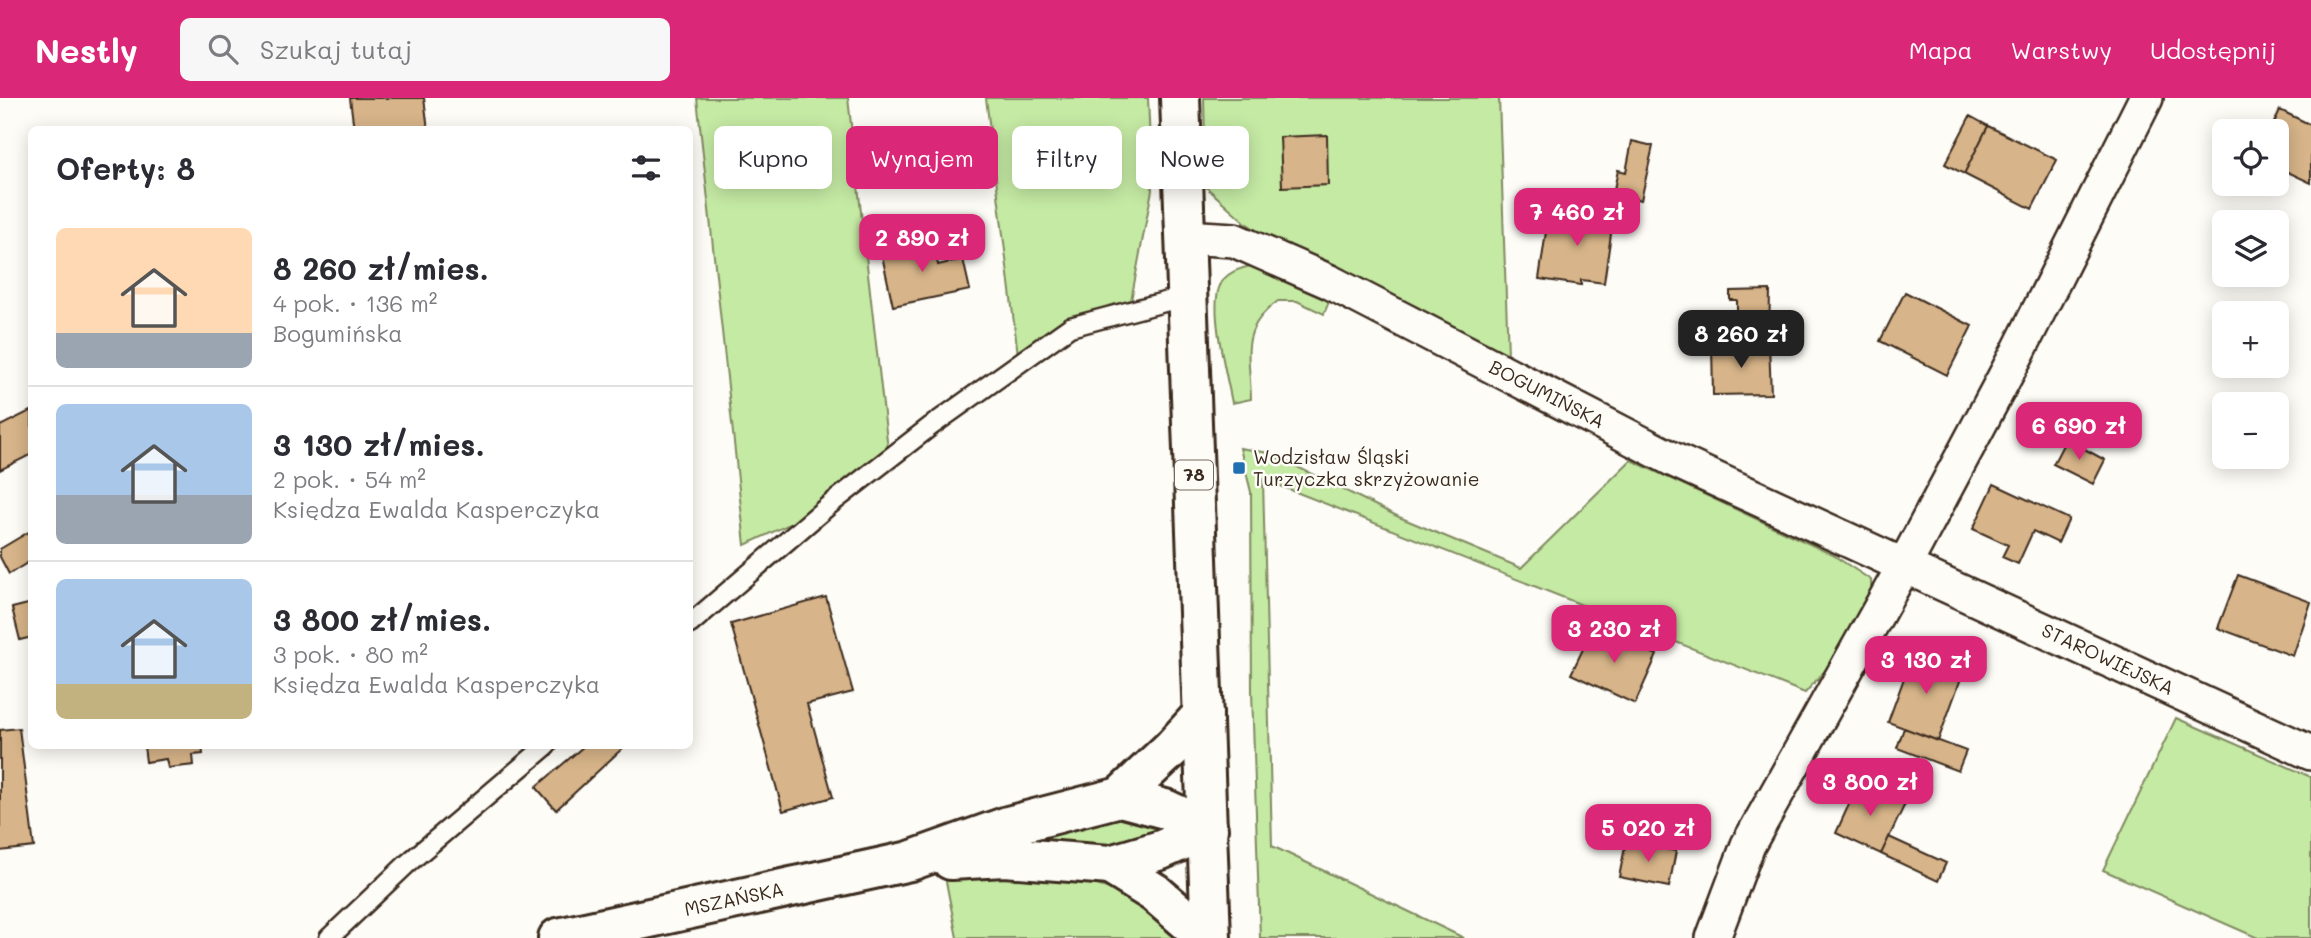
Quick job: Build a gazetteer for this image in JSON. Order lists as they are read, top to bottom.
{
  "streets": {
    "street": [
      "BOGUMIŃSKA",
      "78",
      "STAROWIEJSKA",
      "MSZAŃSKA"
    ]
  },
  "crossings": [
    ["BOGUMIŃSKA", "78"],
    ["BOGUMIŃSKA", "STAROWIEJSKA"]
  ],
  "places": {
    "transit": ["Wodzisław Śląski Turzyczka skrzyżowanie"]
  },
  "page": {
    "header": "Nestly",
    "search": "Szukaj tutaj",
    "nav": ["Mapa", "Warstwy", "Udostępnij"],
    "map_buttons": ["+", "−"],
    "chip": [
      "Kupno",
      "Wynajem",
      "Filtry",
      "Nowe"
    ],
    "heading": "Oferty: 8",
    "price": [
      "7 460 zł",
      "2 890 zł",
      "8 260 zł",
      "6 690 zł",
      "3 230 zł",
      "3 130 zł",
      "3 800 zł",
      "5 020 zł"
    ],
    "list": [
      {
        "name": "8 260 zł/mies.",
        "note": "4 pok. · 136 m² · Bogumińska"
      },
      {
        "name": "3 130 zł/mies.",
        "note": "2 pok. · 54 m² · Księdza Ewalda Kasperczyka"
      },
      {
        "name": "3 800 zł/mies.",
        "note": "3 pok. · 80 m² · Księdza Ewalda Kasperczyka"
      }
    ]
  }
}
